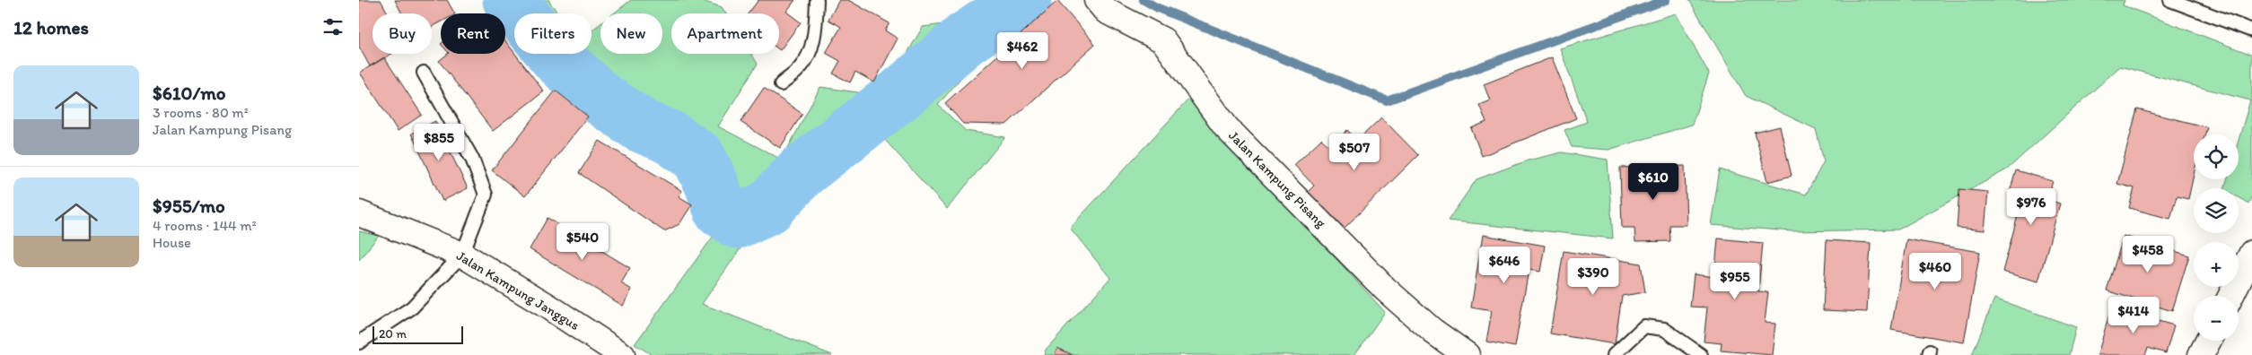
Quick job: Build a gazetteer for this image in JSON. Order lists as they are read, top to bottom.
{
  "streets": {
    "street": ["Jalan Kampung Pisang", "Jalan Kampung Janggus"]
  },
  "scale_bar": "20 m",
  "page": {
    "heading": "12 homes",
    "chip": [
      "Buy",
      "Rent",
      "Filters",
      "New",
      "Apartment"
    ],
    "price": [
      "$462",
      "$855",
      "$507",
      "$610",
      "$976",
      "$540",
      "$458",
      "$646",
      "$460",
      "$390",
      "$955",
      "$414"
    ],
    "list": [
      {
        "name": "$610/mo",
        "note": "3 rooms · 80 m² · Jalan Kampung Pisang"
      },
      {
        "name": "$955/mo",
        "note": "4 rooms · 144 m² · House"
      }
    ],
    "map_buttons": ["+", "−"],
    "scale": "20 m"
  }
}
